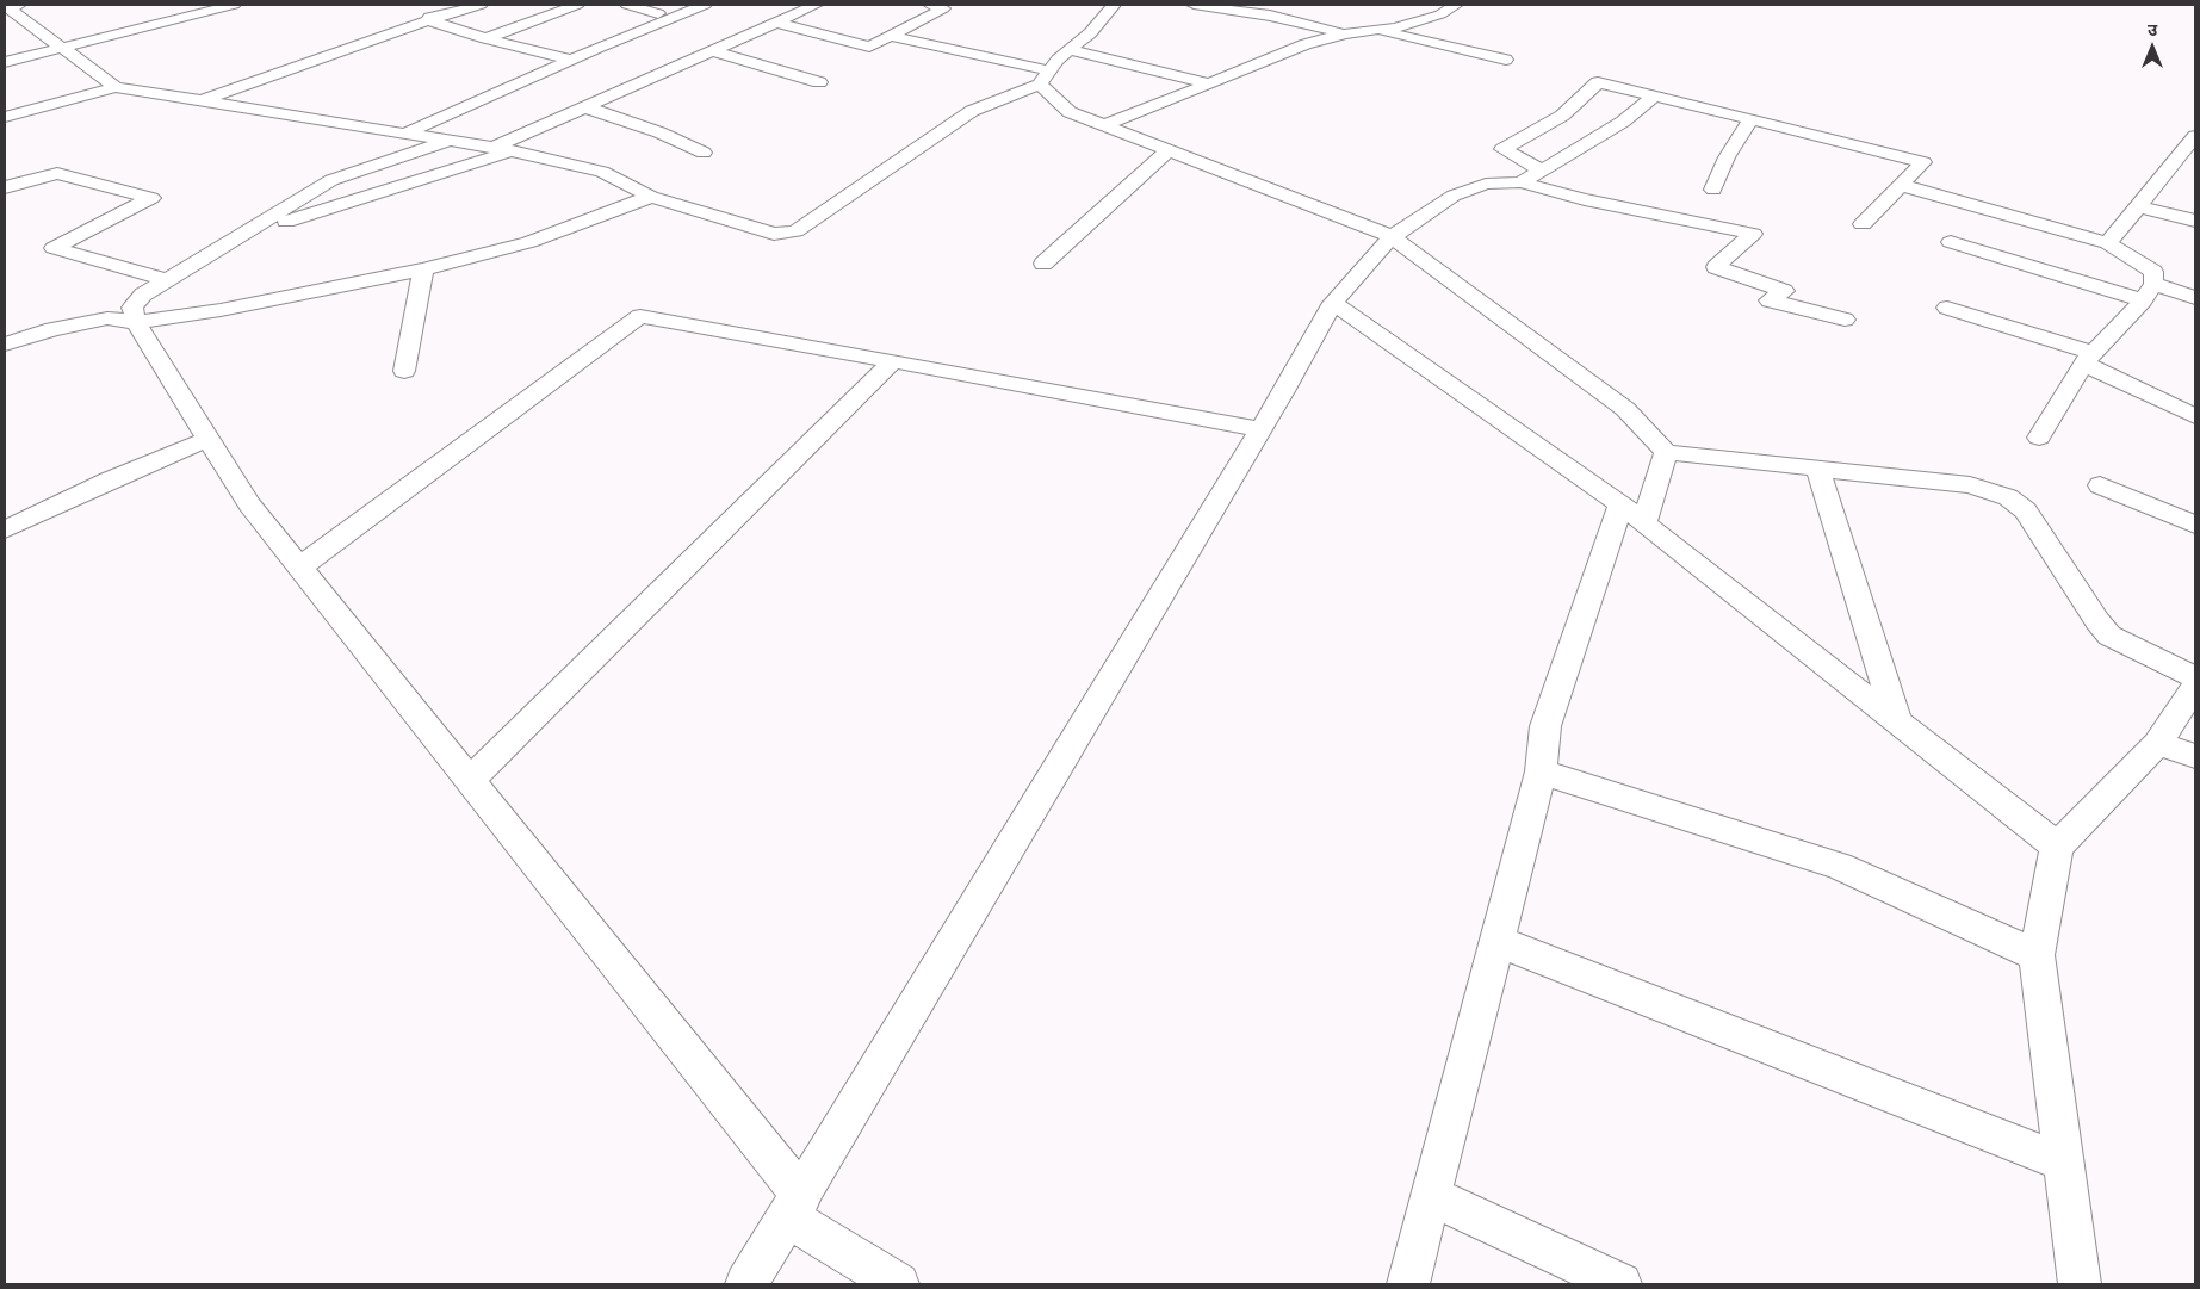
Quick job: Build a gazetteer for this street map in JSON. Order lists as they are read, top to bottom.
{
  "north": "top"
}
